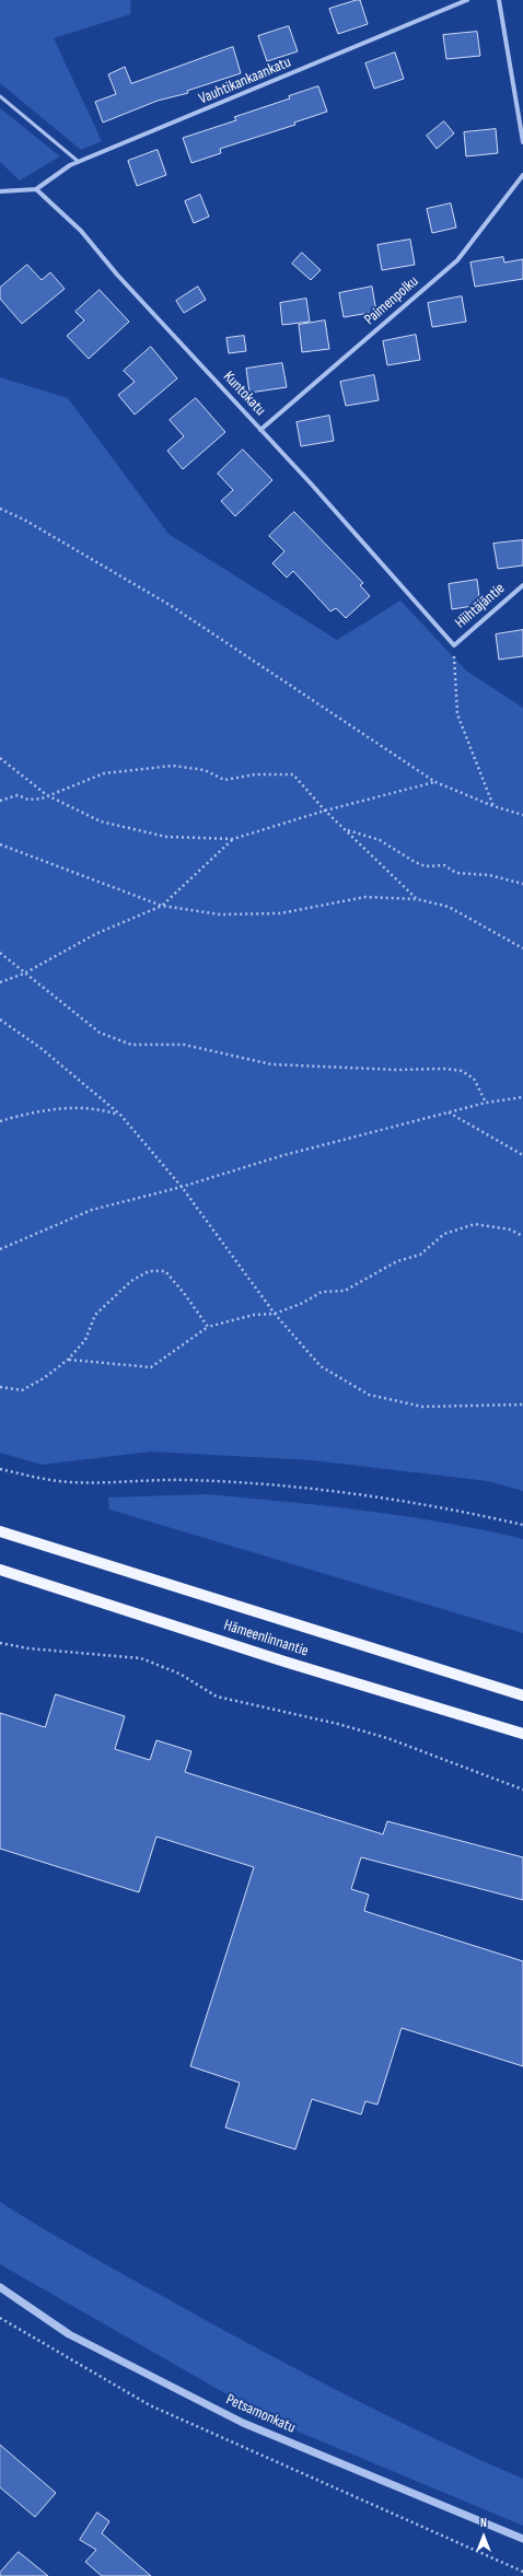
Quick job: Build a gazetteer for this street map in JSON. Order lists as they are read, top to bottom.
{
  "streets": {
    "main road": ["Hämeenlinnantie"],
    "street": [
      "Vauhtikankaankatu",
      "Paimenpolku",
      "Kuntokatu",
      "Hiihtäjäntie",
      "Petsamonkatu"
    ]
  },
  "crossings": [
    ["Vauhtikankaankatu", "Kuntokatu"],
    ["Paimenpolku", "Kuntokatu"],
    ["Kuntokatu", "Hiihtäjäntie"]
  ],
  "north": "top"
}
